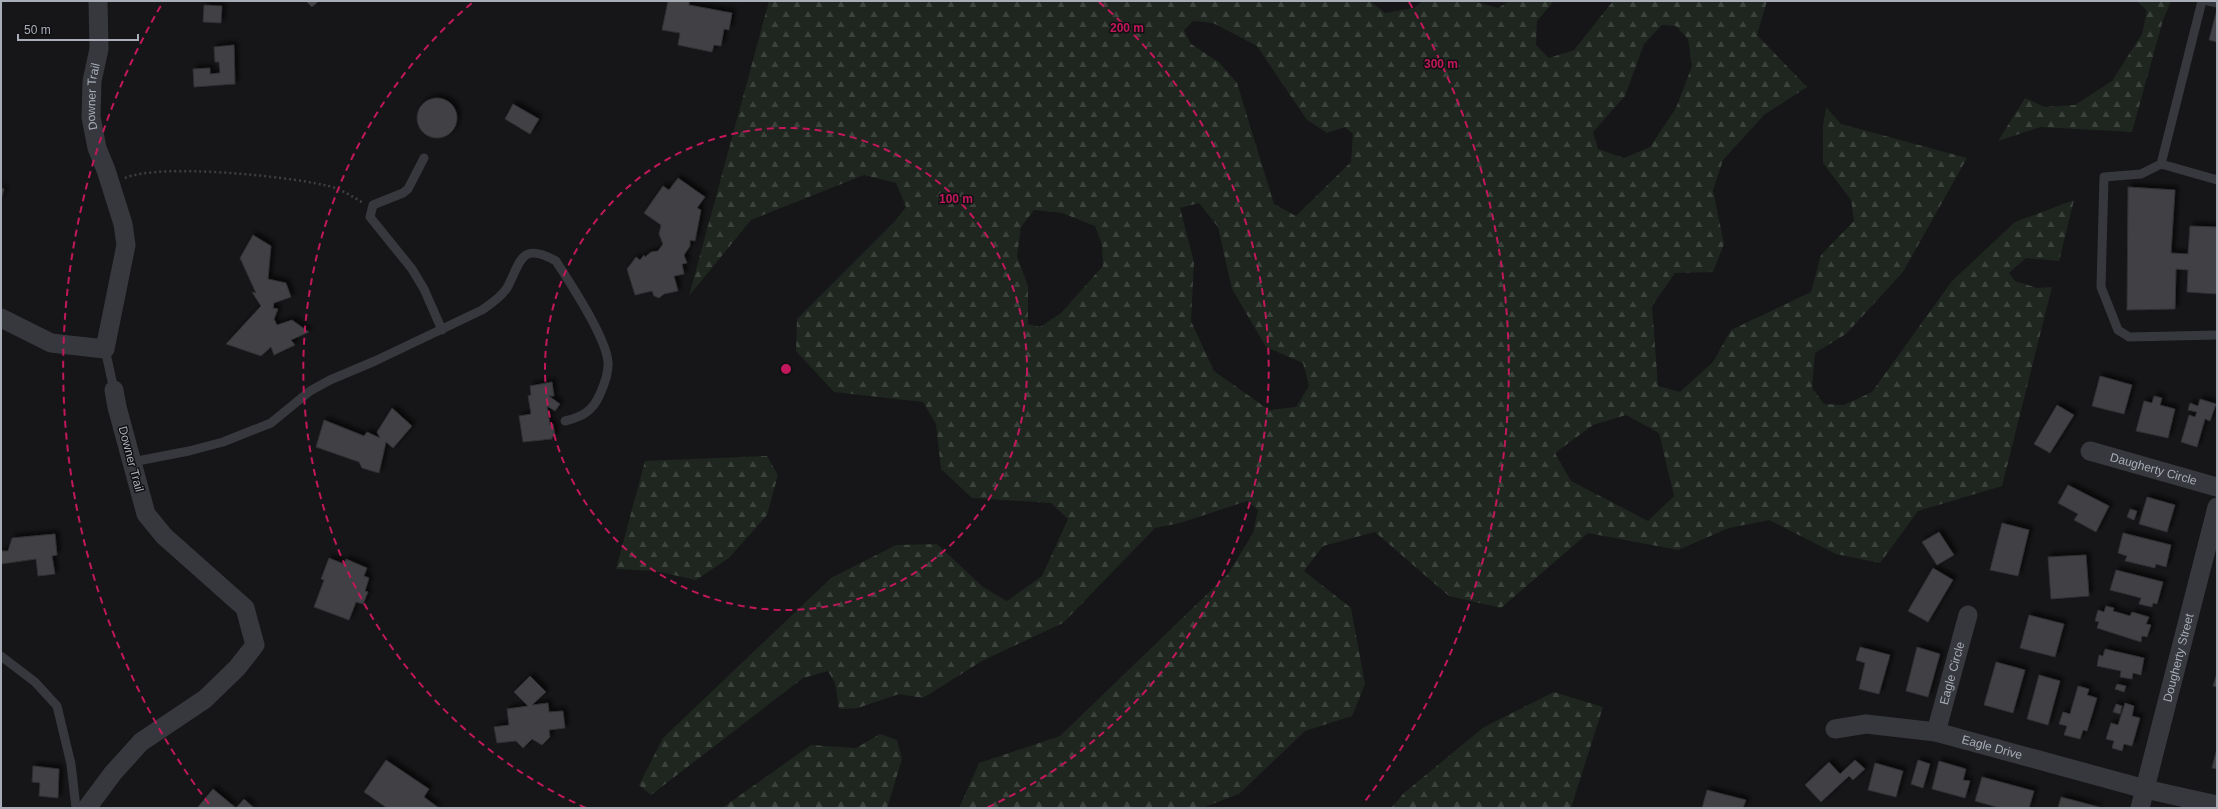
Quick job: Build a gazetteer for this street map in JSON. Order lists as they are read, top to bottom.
{
  "streets": {
    "street": [
      "Downer Trail",
      "Daugherty Circle",
      "Dougherty Street",
      "Eagle Circle",
      "Eagle Drive"
    ]
  },
  "crossings": [
    ["Dougherty Street", "Eagle Drive"],
    ["Eagle Circle", "Eagle Drive"]
  ],
  "scale_bar": "50 m",
  "rings": ["200 m", "300 m", "100 m"]
}
